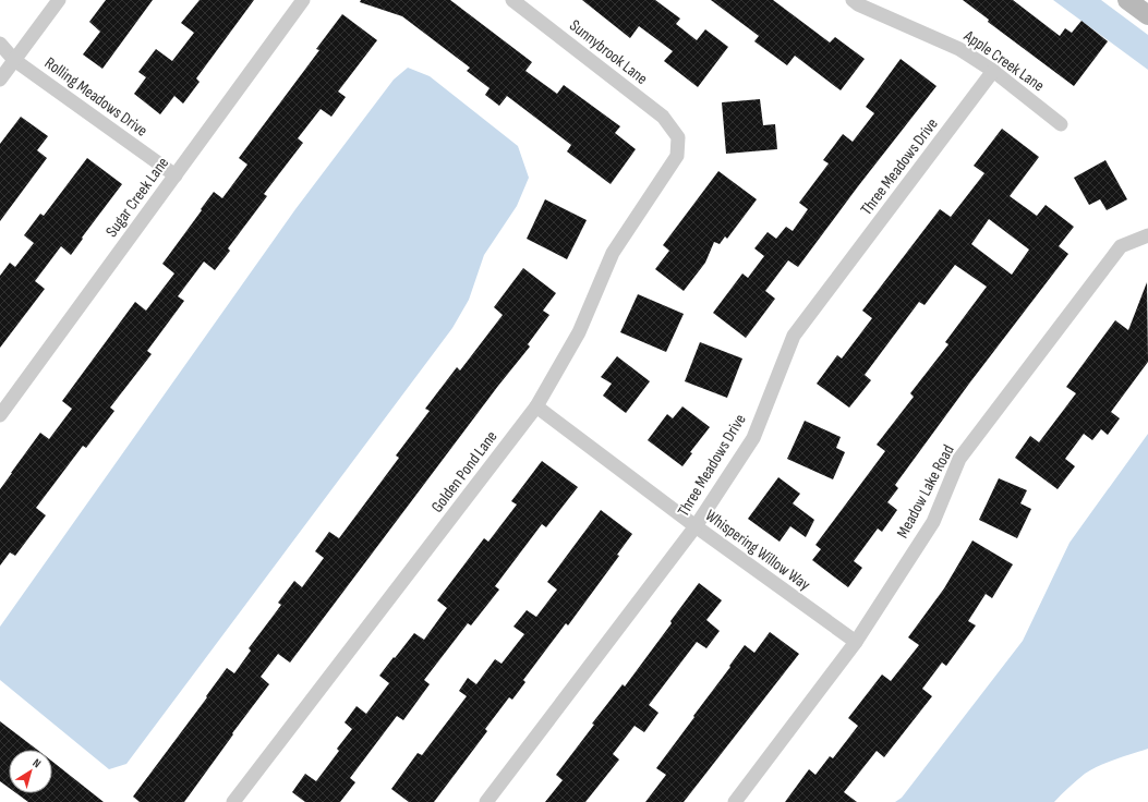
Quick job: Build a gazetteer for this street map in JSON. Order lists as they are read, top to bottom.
{
  "streets": {
    "street": [
      "Sunnybrook Lane",
      "Apple Creek Lane",
      "Rolling Meadows Drive",
      "Three Meadows Drive",
      "Sugar Creek Lane",
      "Golden Pond Lane",
      "Meadow Lake Road",
      "Whispering Willow Way"
    ]
  },
  "crossings": [
    ["Sunnybrook Lane", "Golden Pond Lane"],
    ["Apple Creek Lane", "Three Meadows Drive"],
    ["Rolling Meadows Drive", "Sugar Creek Lane"],
    ["Three Meadows Drive", "Whispering Willow Way"],
    ["Golden Pond Lane", "Whispering Willow Way"],
    ["Meadow Lake Road", "Whispering Willow Way"]
  ],
  "north": "top right"
}
